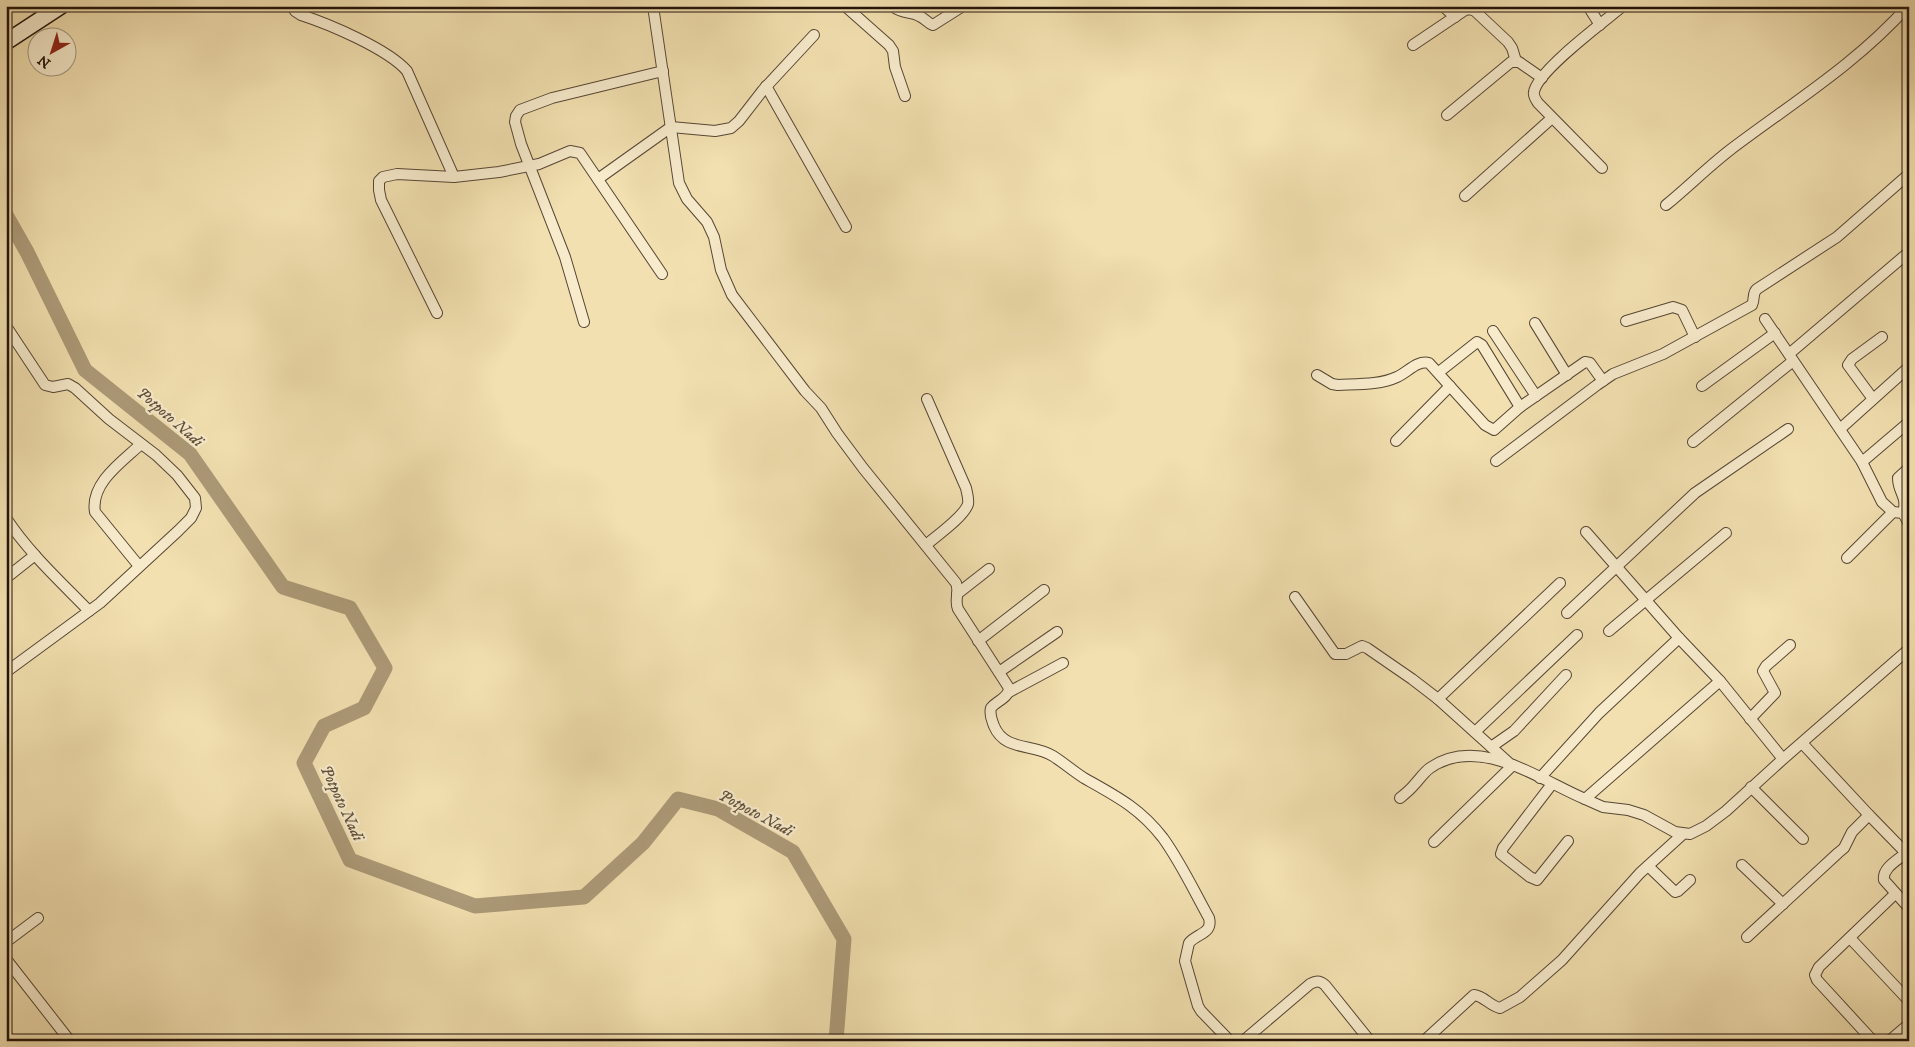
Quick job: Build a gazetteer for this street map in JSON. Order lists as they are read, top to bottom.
{
  "water": ["Potpoto Nadi"],
  "north": "bottom left"
}
